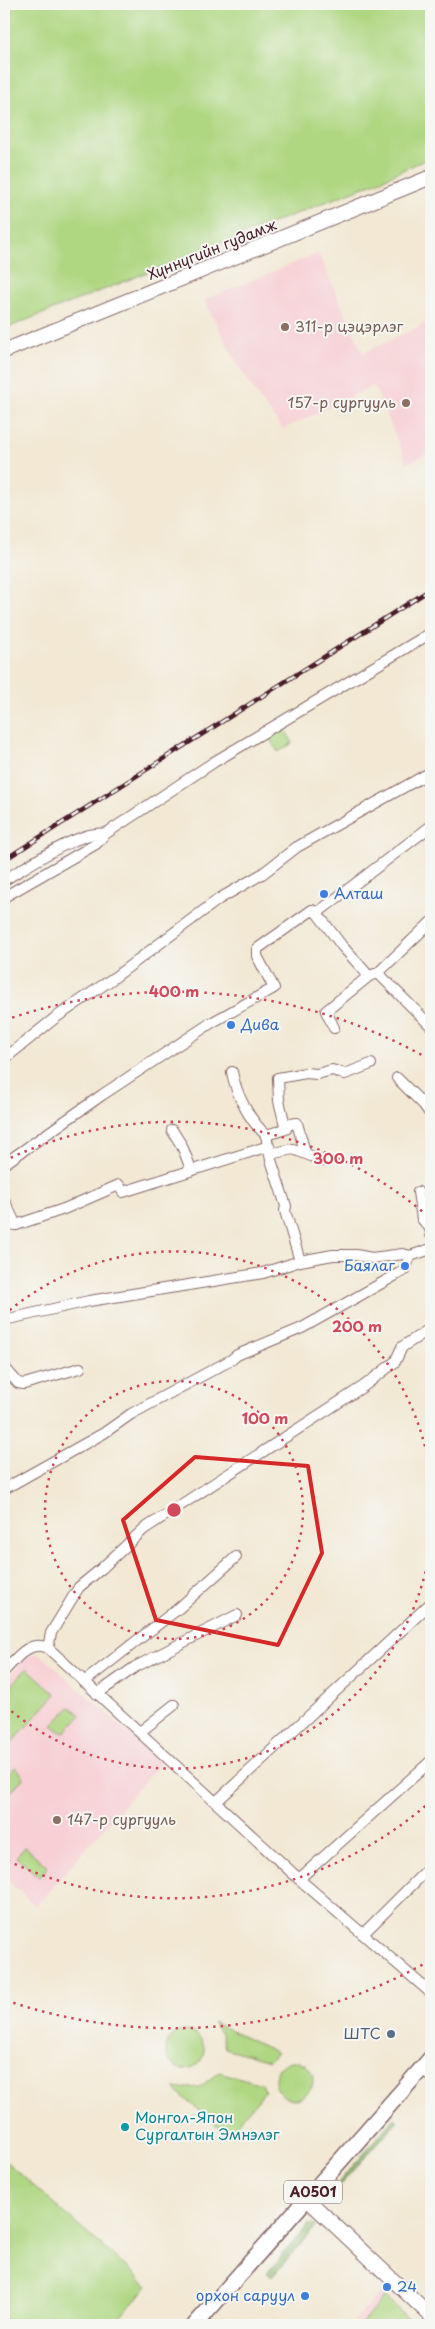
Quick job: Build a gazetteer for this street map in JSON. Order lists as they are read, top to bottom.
{
  "streets": {
    "highway": ["A0501"],
    "main road": ["Хүннүгийн гудамж"]
  },
  "places": [
    "311-р цэцэрлэг",
    "157-р сургууль",
    "Алташ",
    "Дива",
    "Баялаг",
    "147-р сургууль",
    "ШТС",
    "Монгол-Япон Сургалтын Эмнэлэг",
    "24",
    "орхон саруул"
  ],
  "rings": [
    "400 m",
    "300 m",
    "200 m",
    "100 m"
  ]
}
